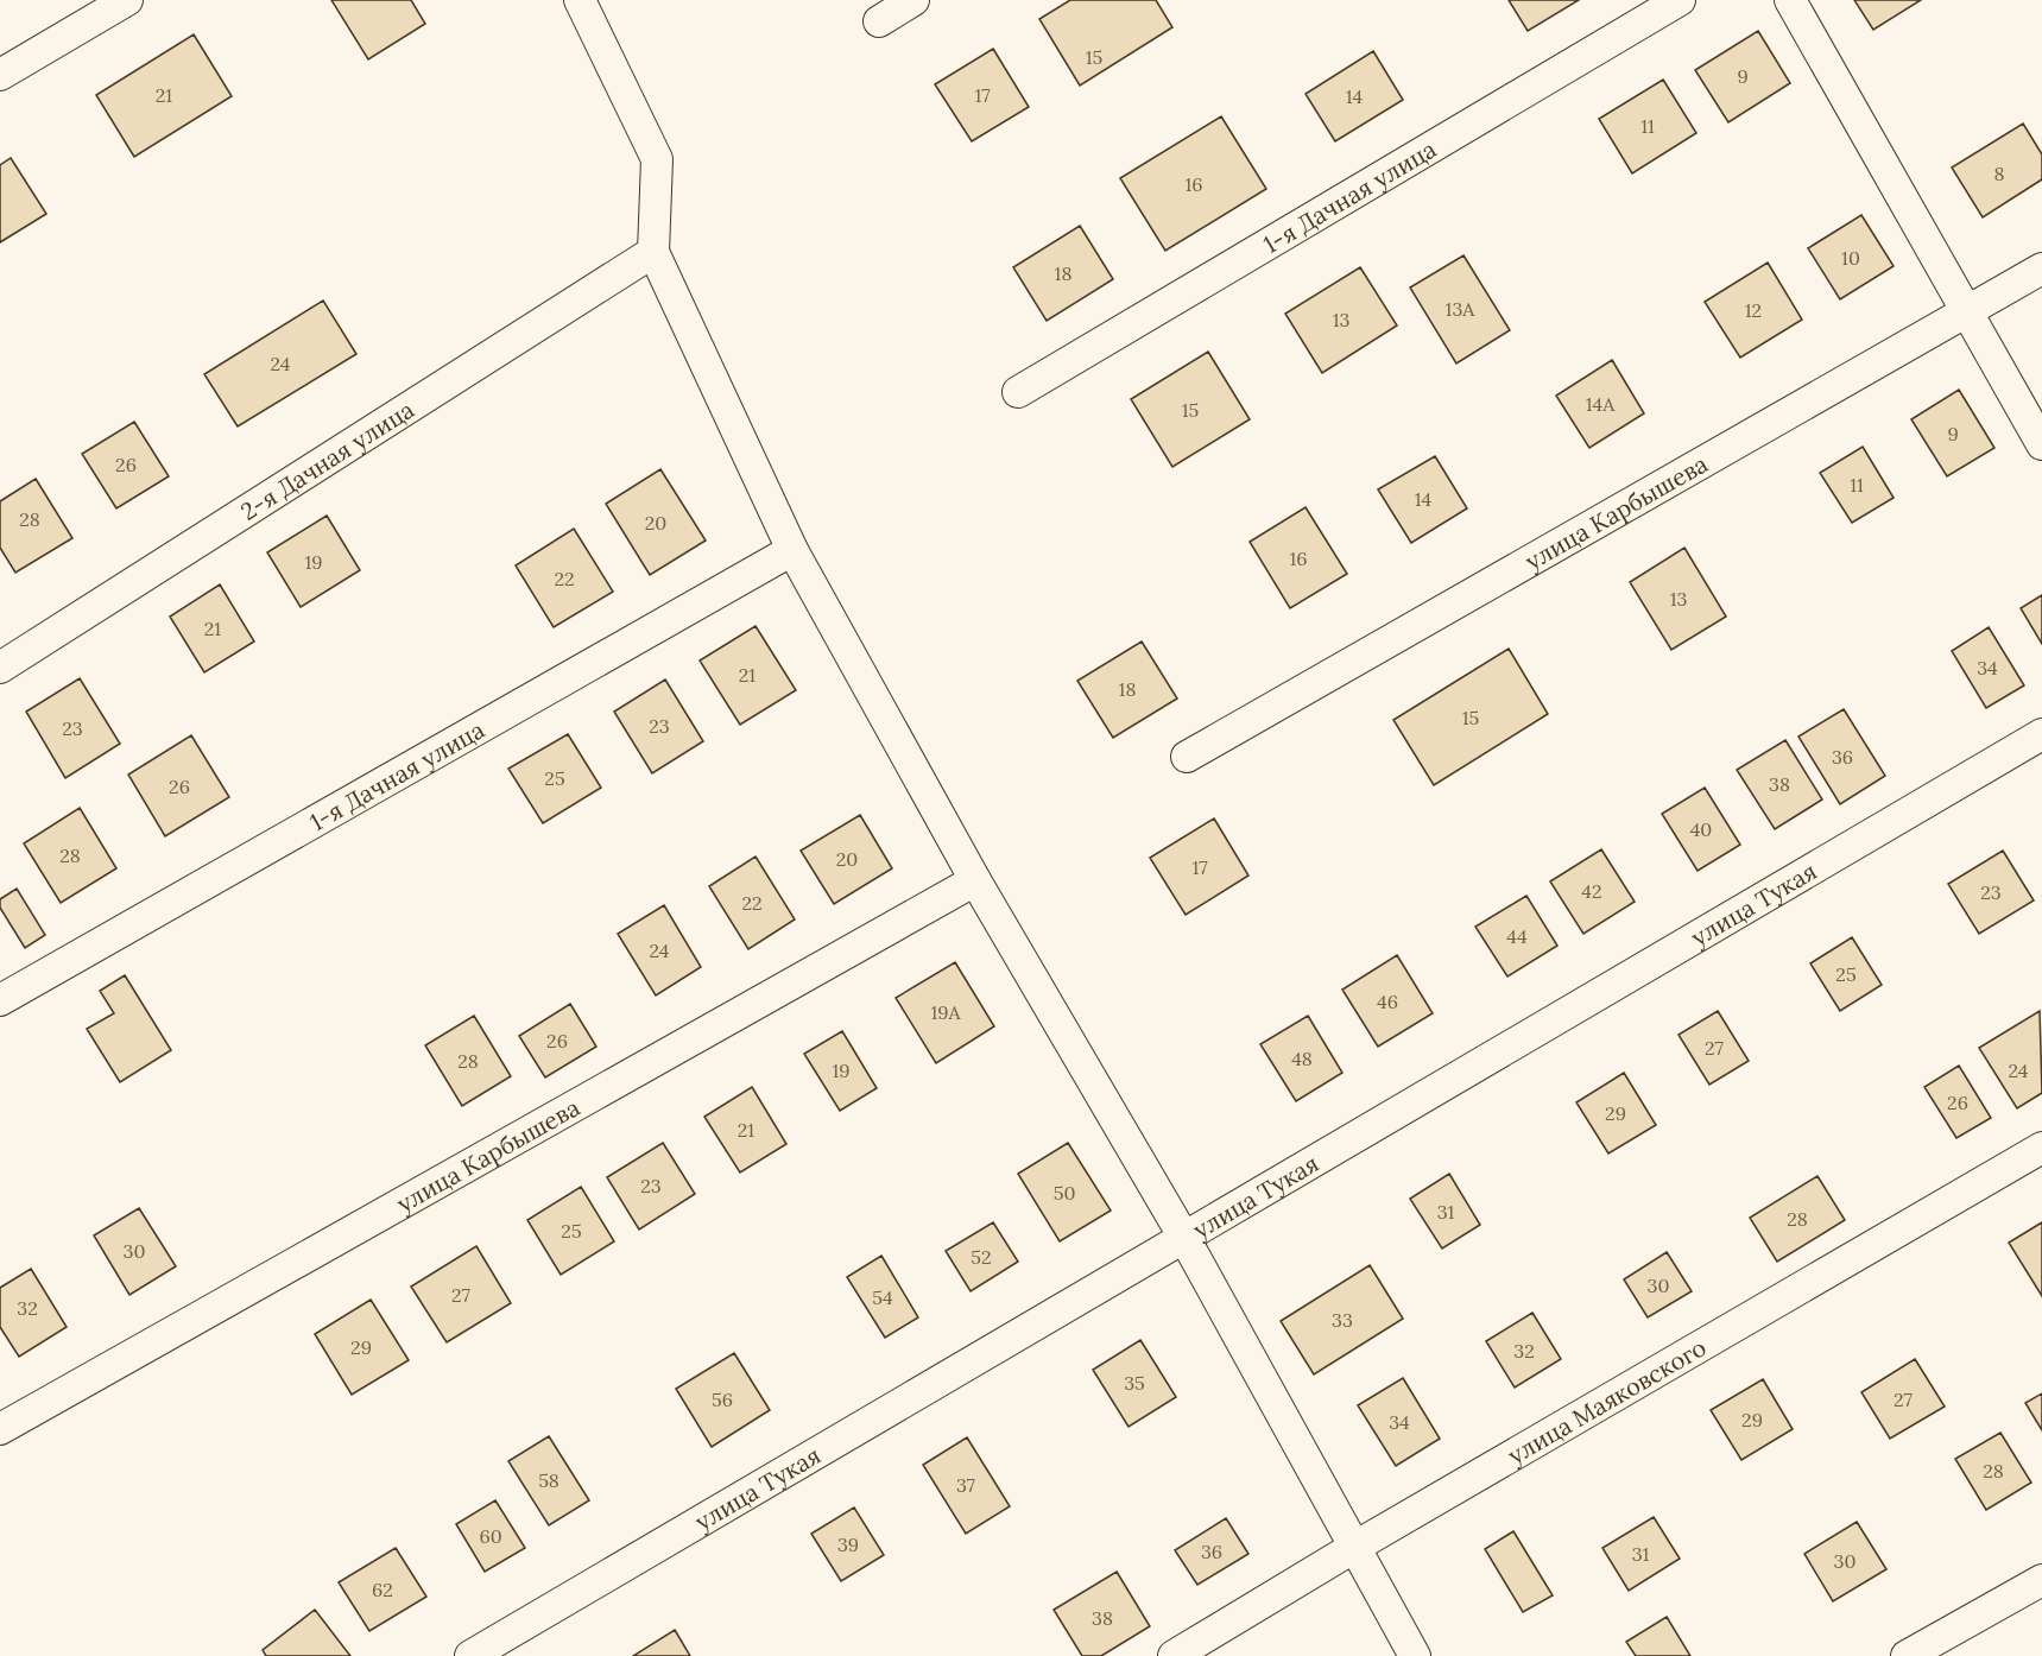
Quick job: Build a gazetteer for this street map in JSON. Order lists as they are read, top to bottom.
{
  "streets": {
    "street": [
      "1-я Дачная улица",
      "2-я Дачная улица",
      "улица Карбышева",
      "улица Тукая",
      "улица Маяковского"
    ]
  },
  "house_numbers": [
    "15",
    "9",
    "21",
    "17",
    "14",
    "11",
    "8",
    "16",
    "10",
    "18",
    "13А",
    "12",
    "13",
    "24",
    "14А",
    "15",
    "9",
    "26",
    "11",
    "14",
    "28",
    "20",
    "16",
    "19",
    "22",
    "13",
    "21",
    "34",
    "21",
    "18",
    "15",
    "23",
    "23",
    "36",
    "25",
    "38",
    "26",
    "40",
    "28",
    "20",
    "17",
    "42",
    "23",
    "22",
    "44",
    "24",
    "25",
    "46",
    "19А",
    "26",
    "27",
    "48",
    "28",
    "19",
    "24",
    "26",
    "29",
    "21",
    "23",
    "50",
    "31",
    "28",
    "25",
    "30",
    "52",
    "30",
    "27",
    "54",
    "32",
    "33",
    "29",
    "32",
    "35",
    "56",
    "27",
    "29",
    "34",
    "28",
    "58",
    "37",
    "60",
    "39",
    "36",
    "31",
    "30",
    "62",
    "38"
  ]
}
